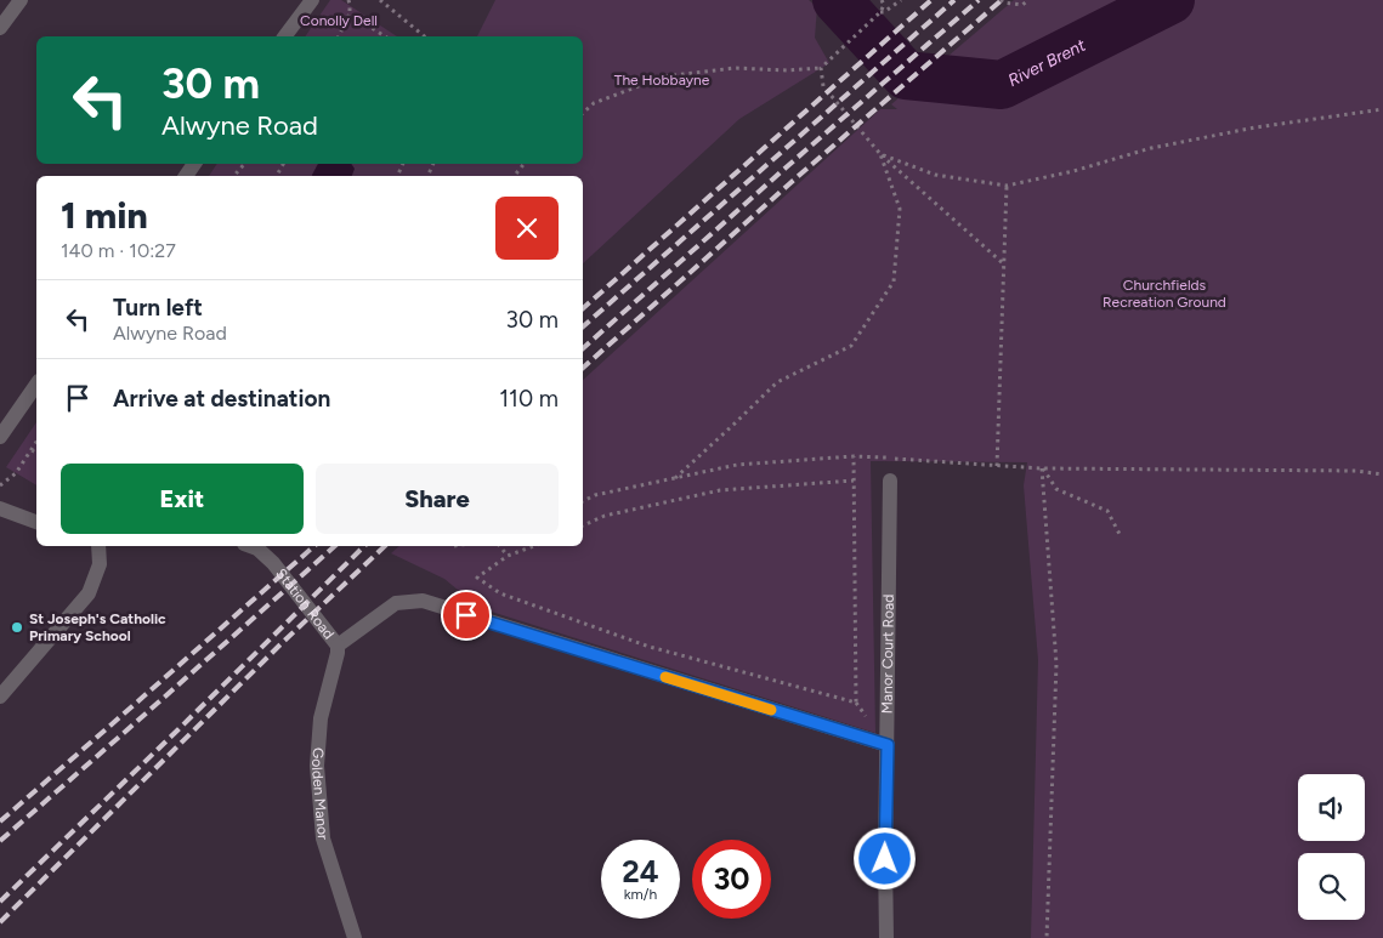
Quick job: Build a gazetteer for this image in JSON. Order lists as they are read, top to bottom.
{
  "streets": {
    "street": ["Station Road", "Manor Court Road", "Golden Manor"]
  },
  "crossings": [
    ["Station Road", "Golden Manor"]
  ],
  "water": ["River Brent"],
  "parks": ["Conolly Dell", "The Hobbayne", "Churchfields Recreation Ground"],
  "places": ["St Joseph's Catholic Primary School"],
  "page": {
    "turn": ["30 m", "Alwyne Road"],
    "heading": ["1 min", "140 m · 10:27"],
    "list": [
      {
        "name": "Turn left",
        "note": "Alwyne Road",
        "value": "30 m"
      },
      {
        "name": "Arrive at destination",
        "value": "110 m"
      }
    ],
    "buttons": ["Exit", "Share"],
    "speed": "24 km/h",
    "limit": "30"
  }
}
